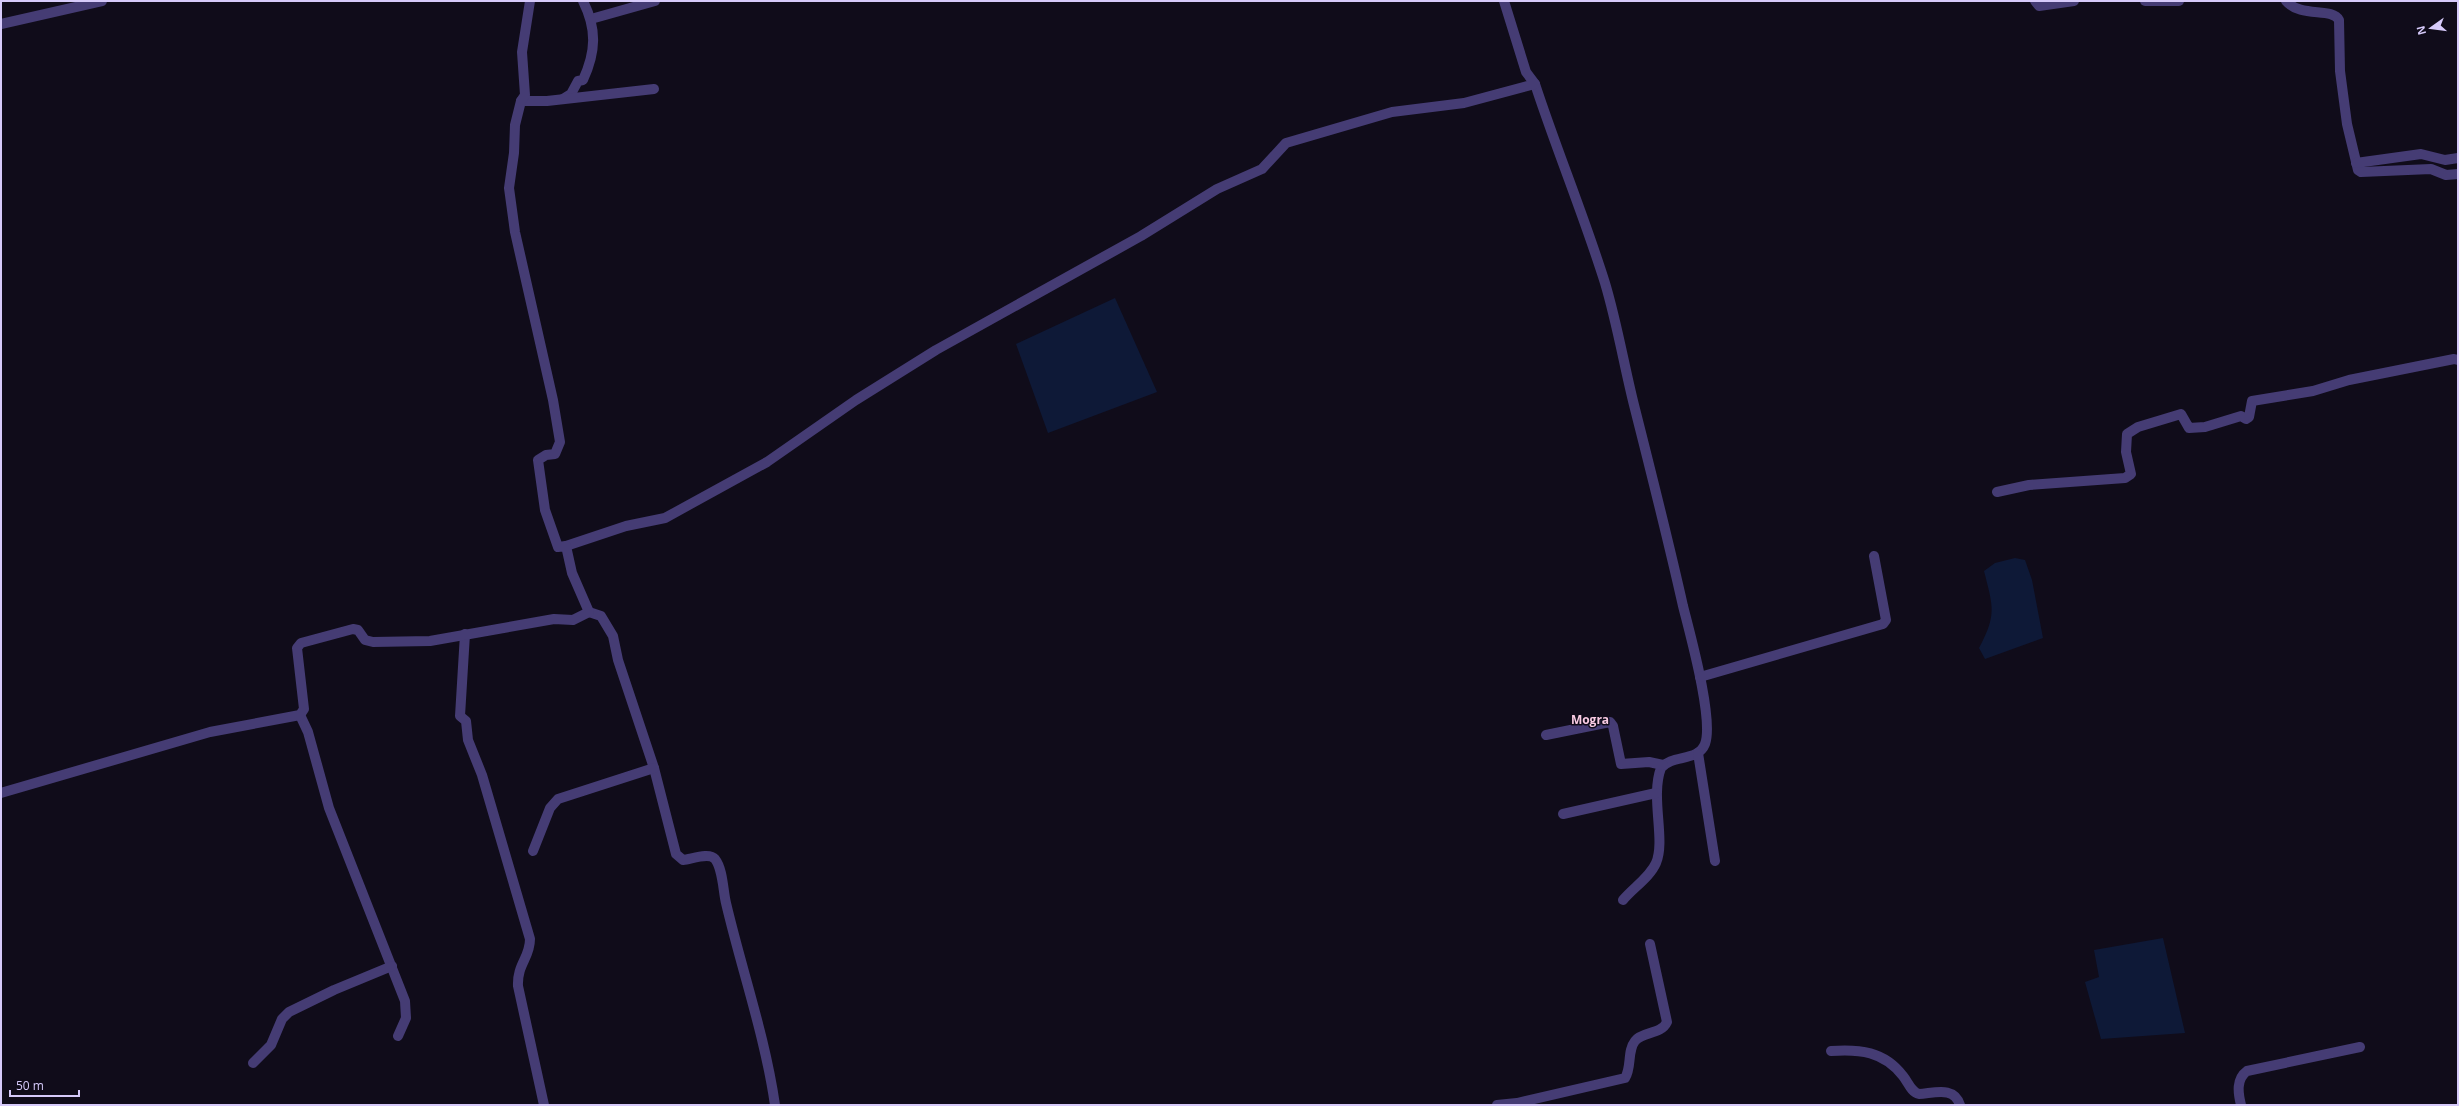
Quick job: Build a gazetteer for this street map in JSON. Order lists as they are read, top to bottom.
{
  "districts": ["Mogra"],
  "scale_bar": "50 m",
  "north": "left"
}
